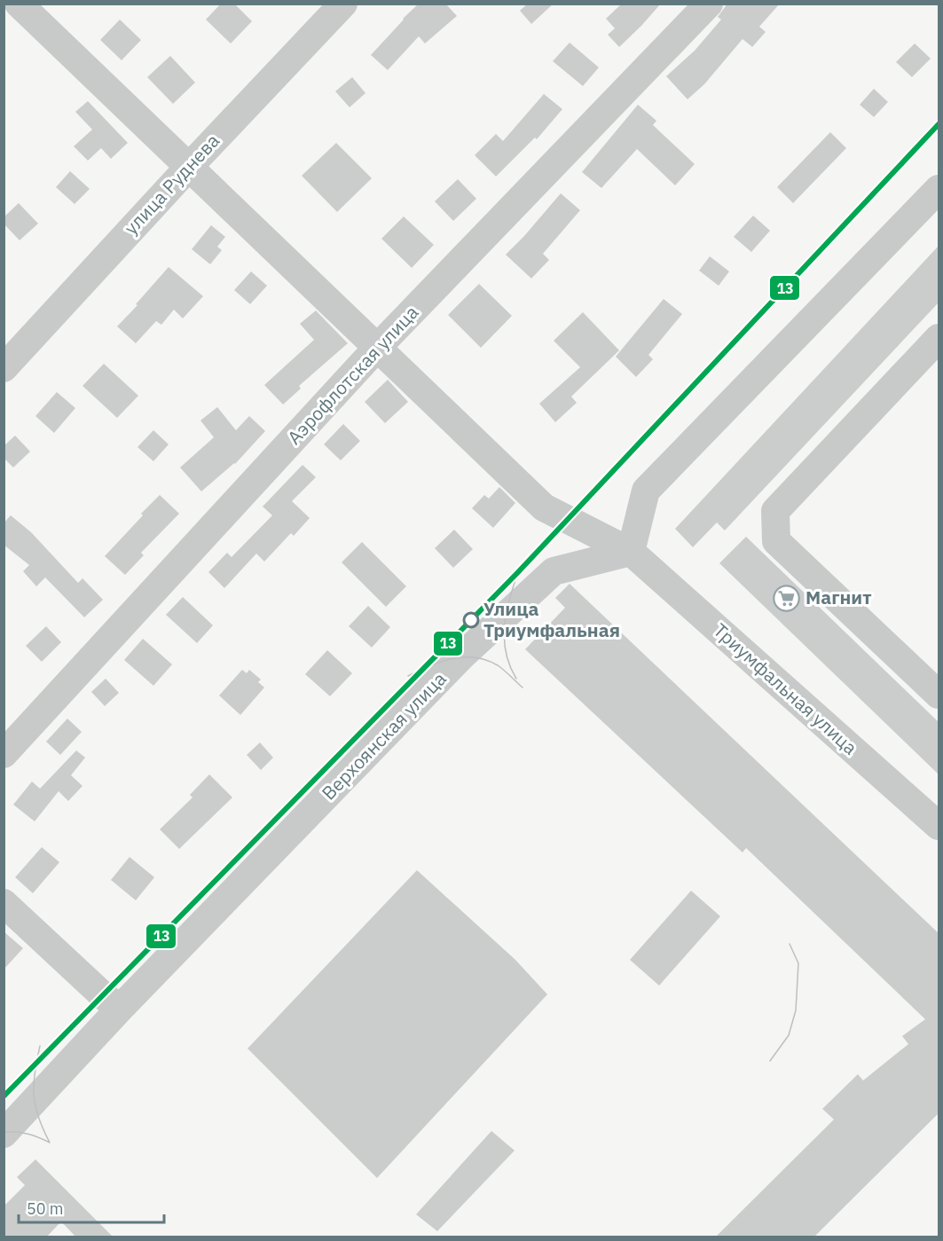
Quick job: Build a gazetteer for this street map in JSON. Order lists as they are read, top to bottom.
{
  "streets": {
    "street": [
      "улица Руднева",
      "Аэрофлотская улица",
      "Триумфальная улица",
      "Верхоянская улица"
    ]
  },
  "crossings": [
    ["улица Руднева", "Триумфальная улица"],
    ["Аэрофлотская улица", "Триумфальная улица"],
    ["Триумфальная улица", "Верхоянская улица"]
  ],
  "places": {
    "supermarket": ["Магнит"],
    "other": ["Улица Триумфальная"]
  },
  "lines": ["transit line 13"],
  "scale_bar": "50 m"
}
